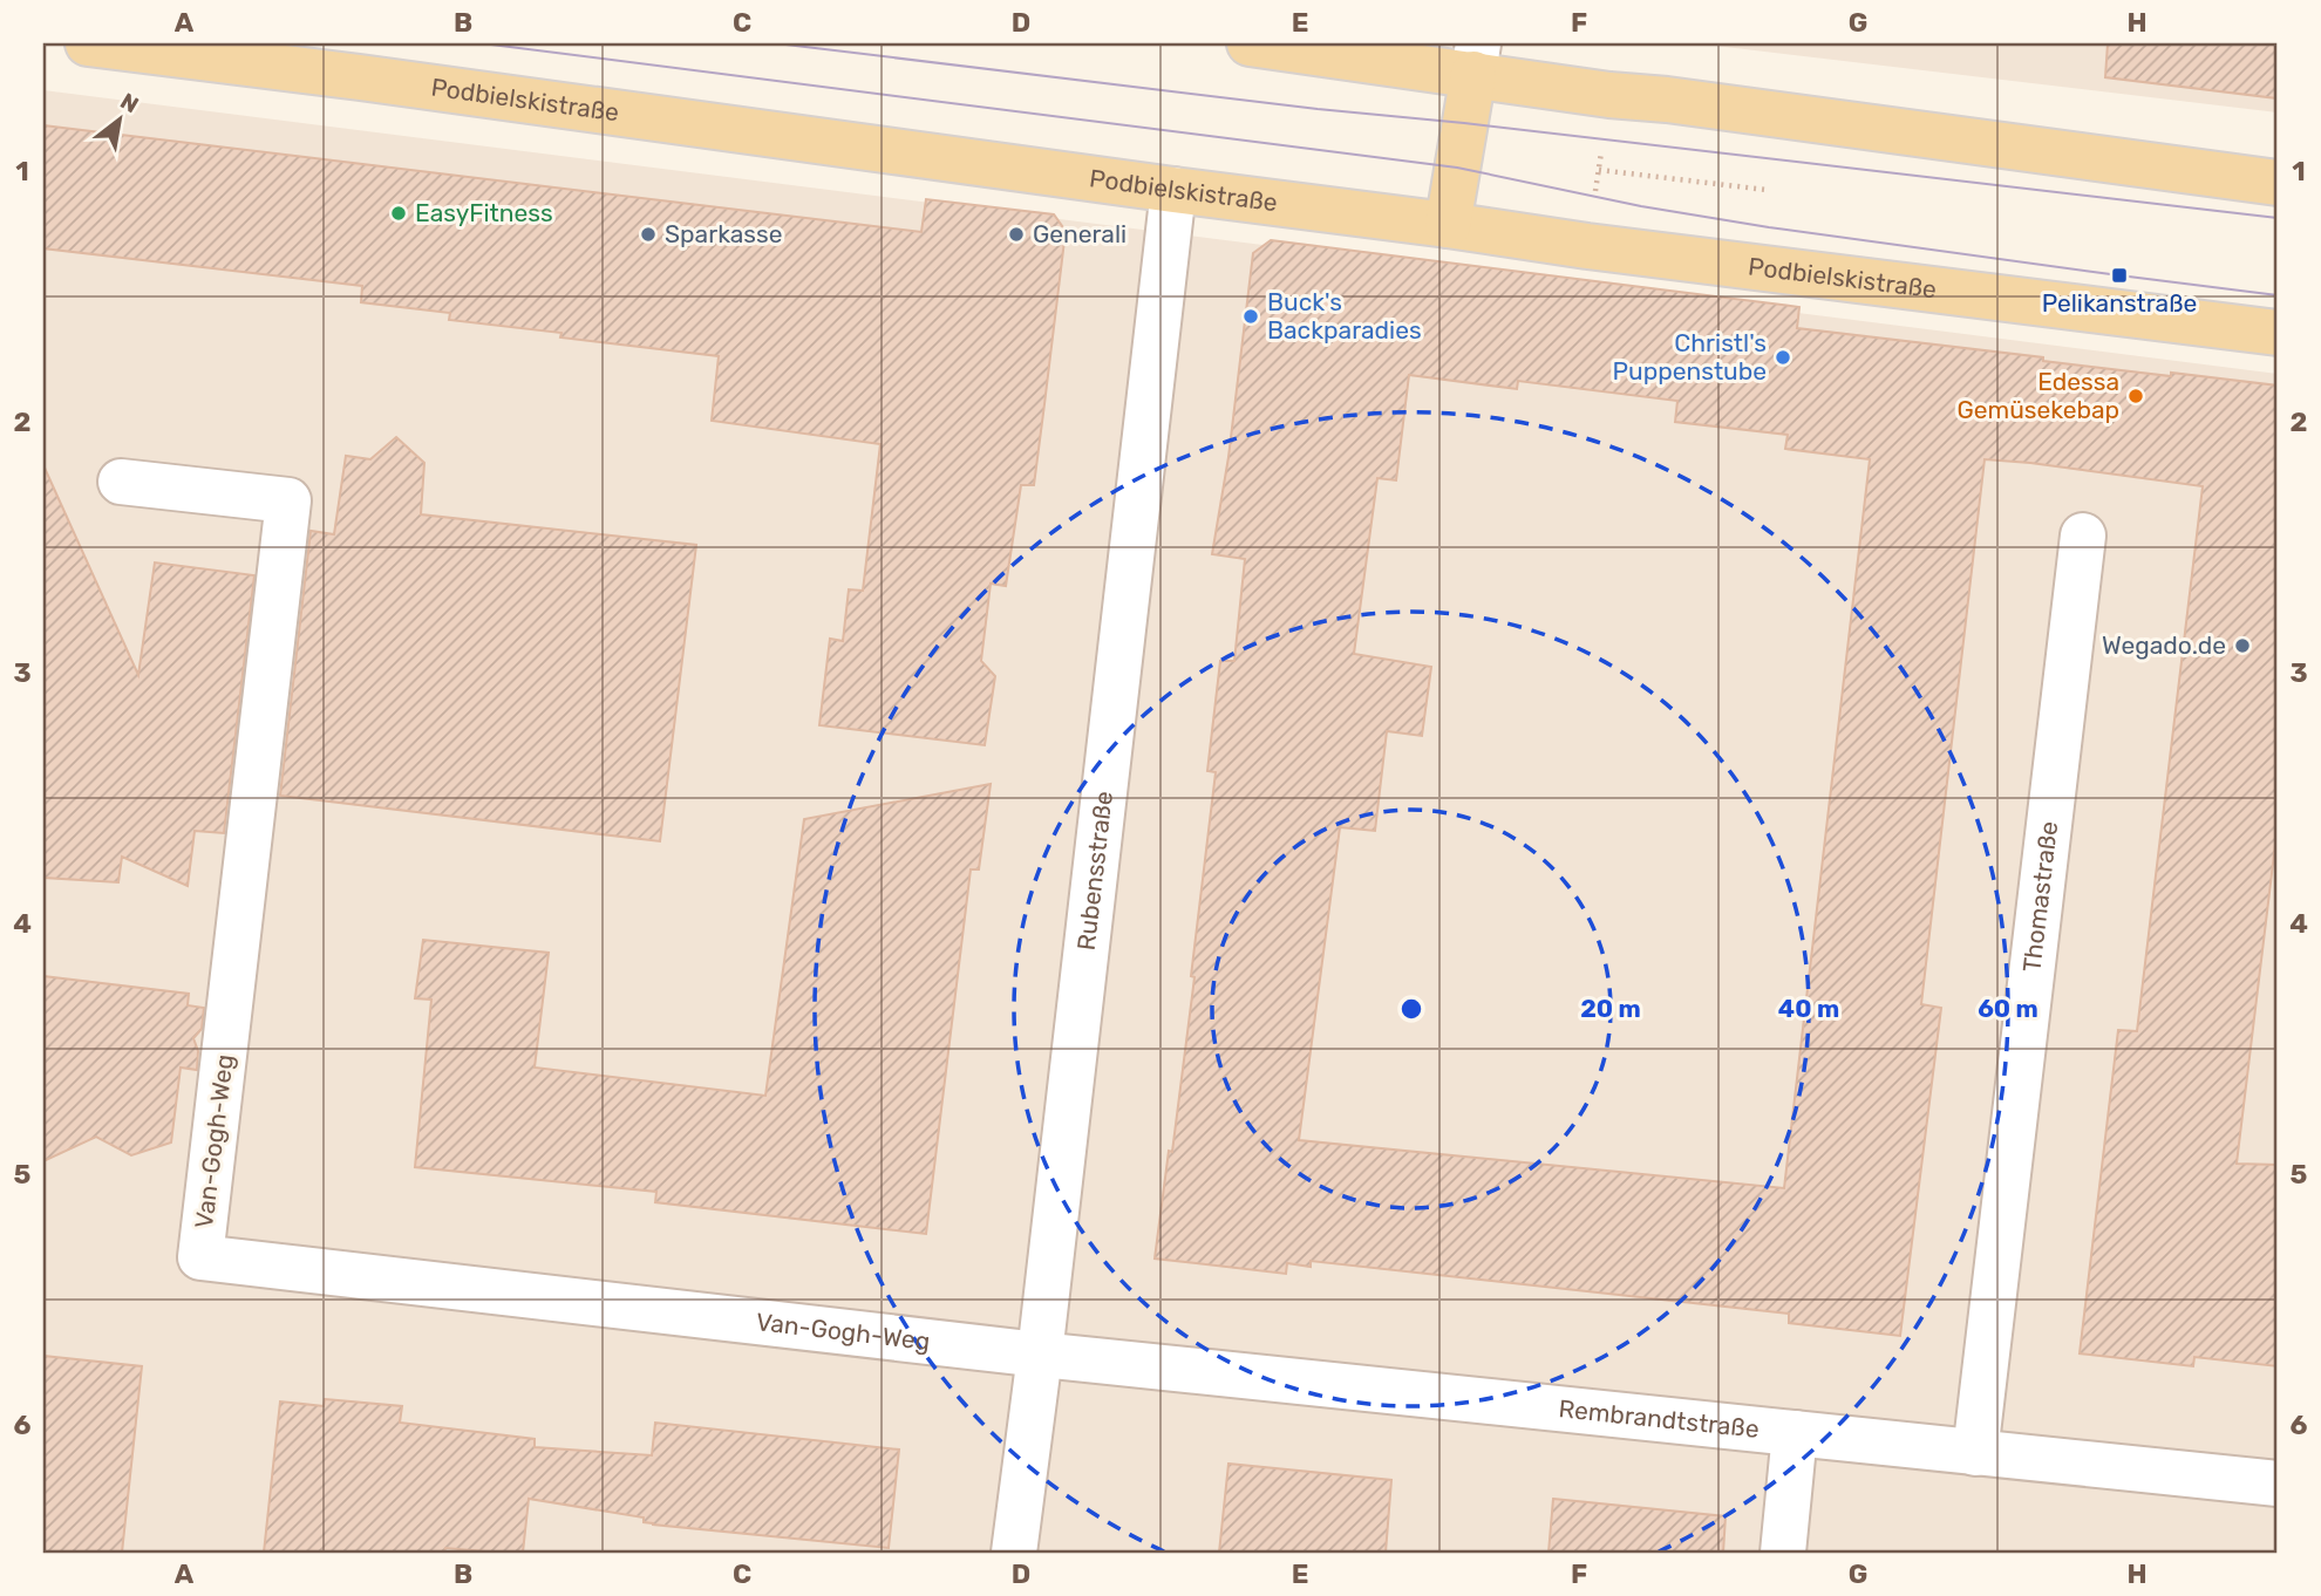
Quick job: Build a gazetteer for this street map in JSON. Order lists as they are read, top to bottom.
{
  "streets": {
    "main road": ["Podbielskistraße"],
    "street": [
      "Rubensstraße",
      "Thomastraße",
      "Van-Gogh-Weg",
      "Rembrandtstraße"
    ]
  },
  "crossings": [
    ["Podbielskistraße", "Rubensstraße"],
    ["Rubensstraße", "Van-Gogh-Weg"],
    ["Rubensstraße", "Rembrandtstraße"],
    ["Thomastraße", "Rembrandtstraße"],
    ["Van-Gogh-Weg", "Rembrandtstraße"]
  ],
  "places": {
    "other": [
      "EasyFitness",
      "Sparkasse",
      "Generali",
      "Buck's Backparadies",
      "Christl's Puppenstube",
      "Edessa Gemüsekebap",
      "Wegado.de"
    ],
    "transit": ["Pelikanstraße"]
  },
  "north": "top right",
  "grid": {
    "columns": [
      "A",
      "B",
      "C",
      "D",
      "E",
      "F",
      "G",
      "H"
    ],
    "rows": [
      "1",
      "2",
      "3",
      "4",
      "5",
      "6"
    ]
  },
  "rings": ["20 m", "40 m", "60 m"]
}
